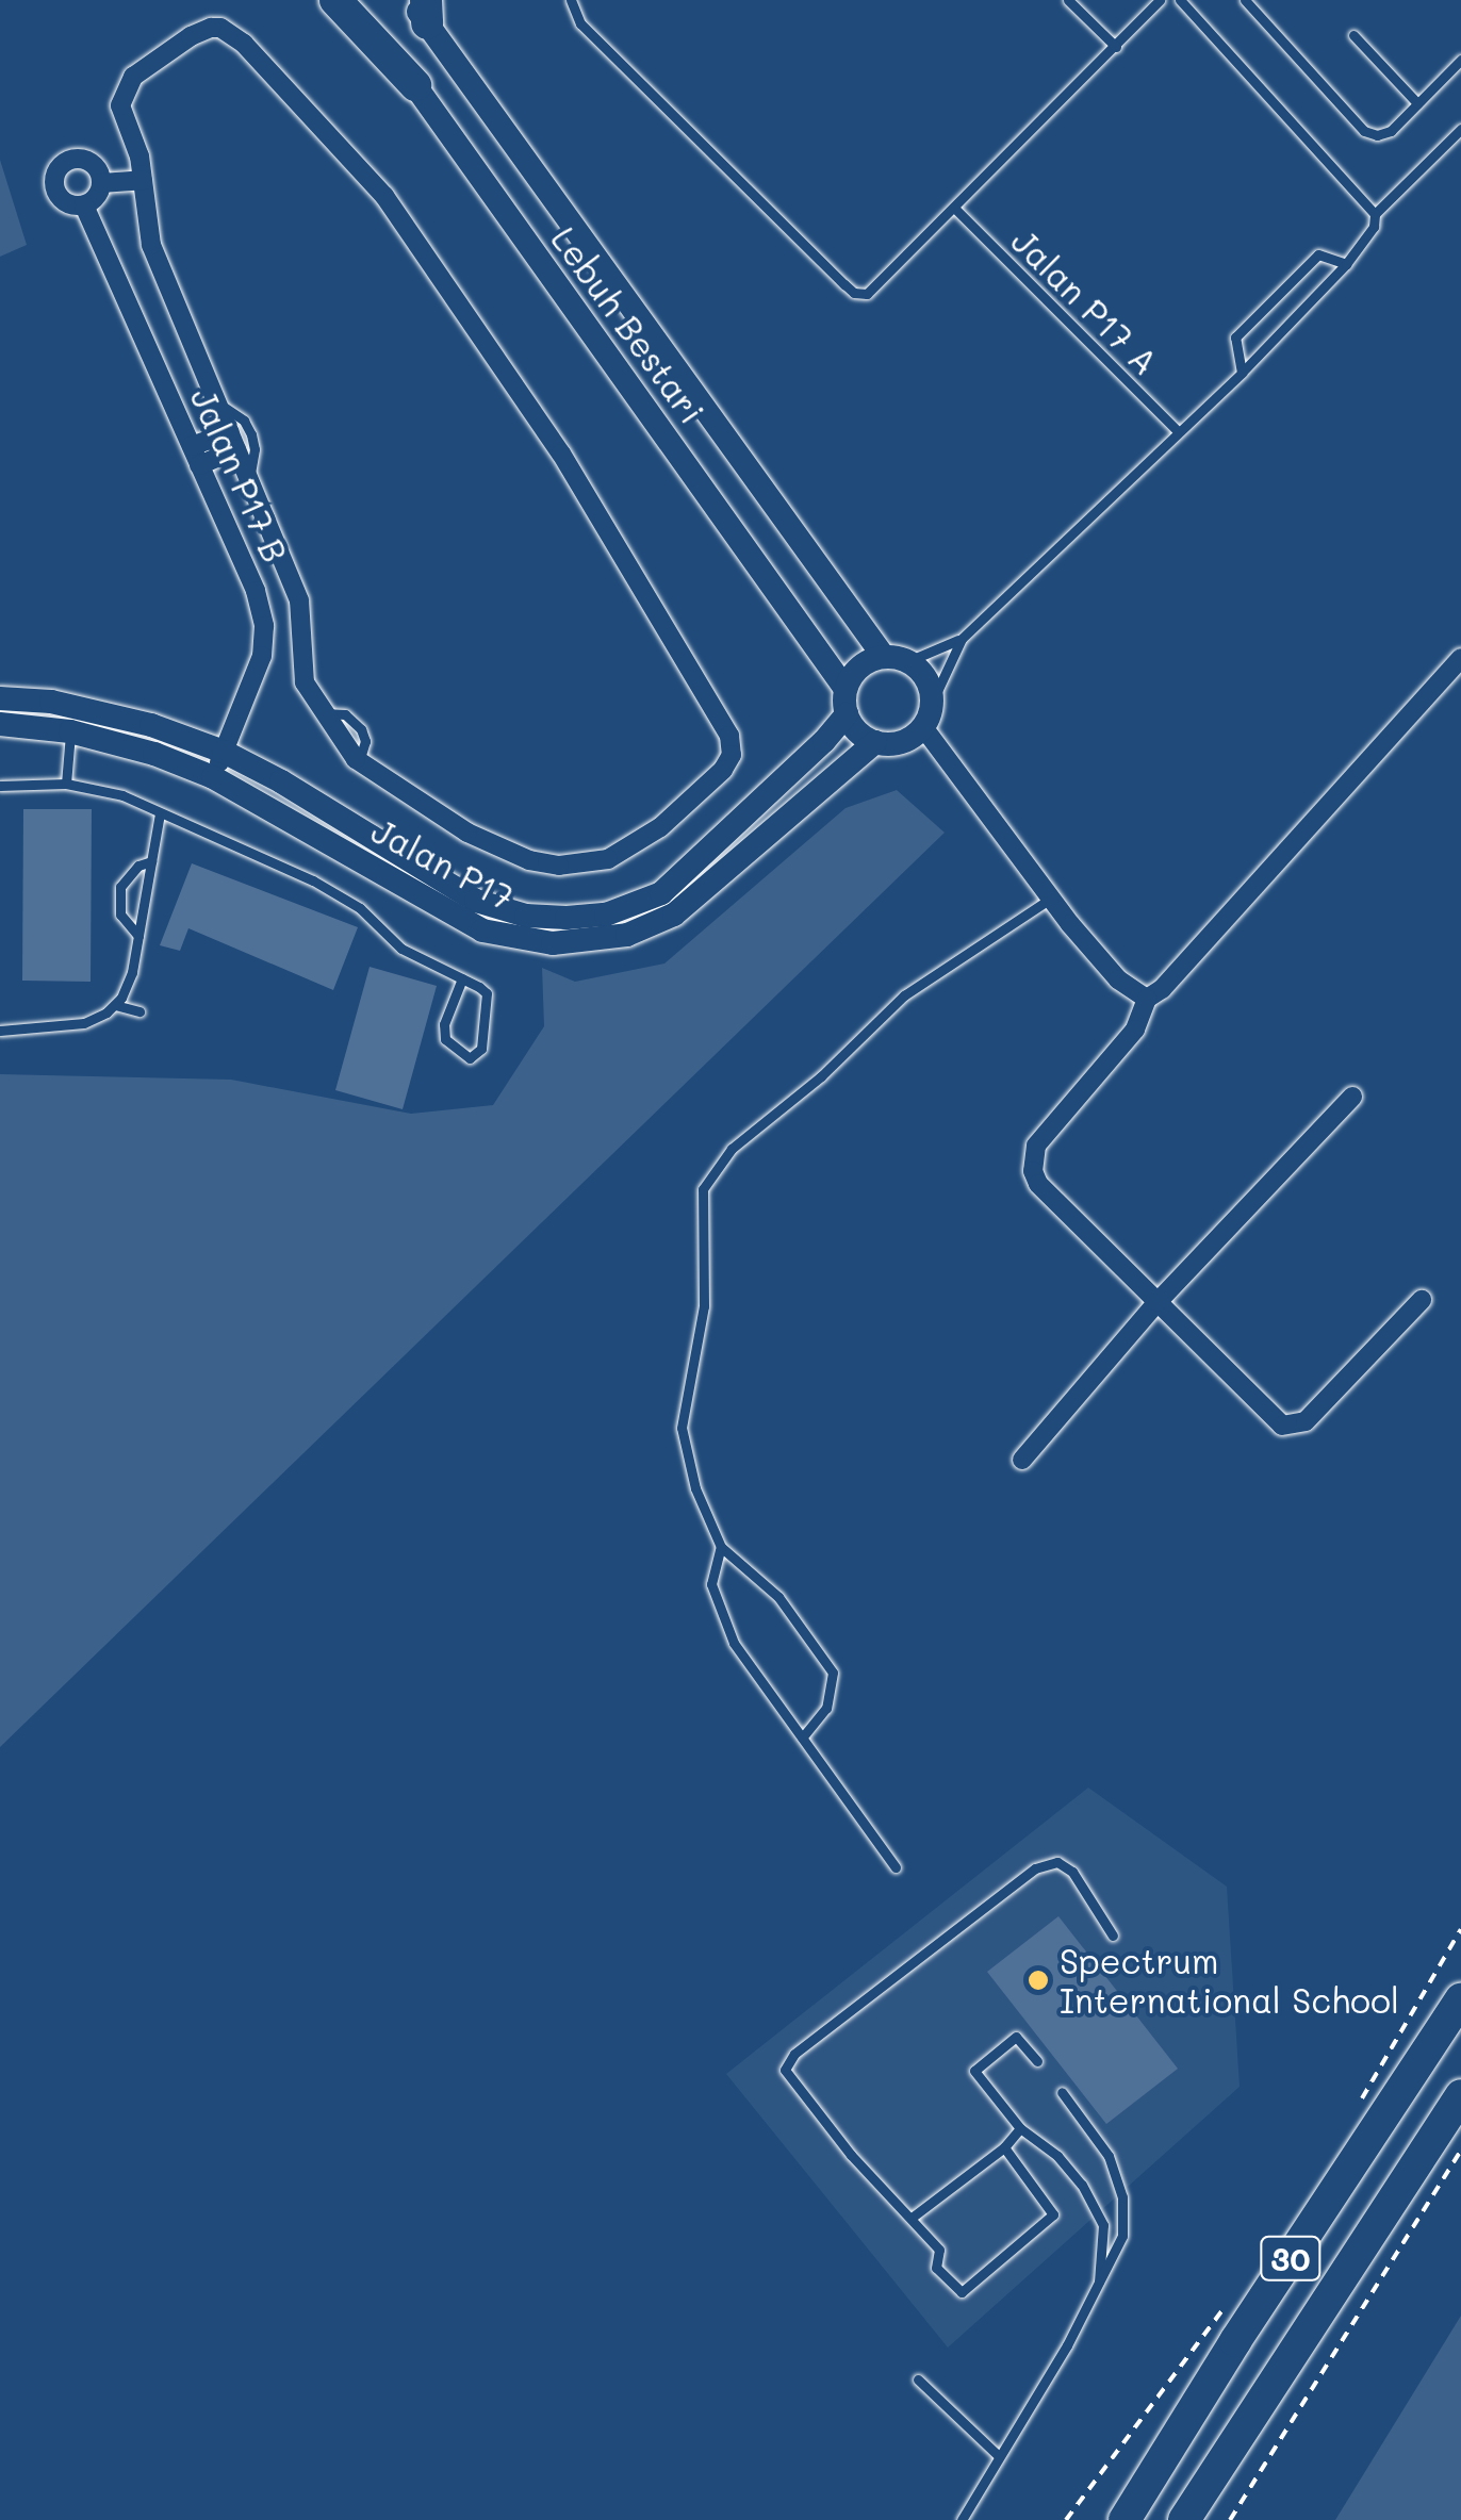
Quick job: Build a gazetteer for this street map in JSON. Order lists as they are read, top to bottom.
{
  "streets": {
    "main road": ["30"],
    "street": ["Lebuh Bestari", "Jalan P17 B", "Jalan P17"],
    "lane": ["Jalan P17 A"]
  },
  "crossings": [
    ["Lebuh Bestari", "Jalan P17"],
    ["Jalan P17 B", "Jalan P17"]
  ],
  "places": ["Spectrum International School"]
}
